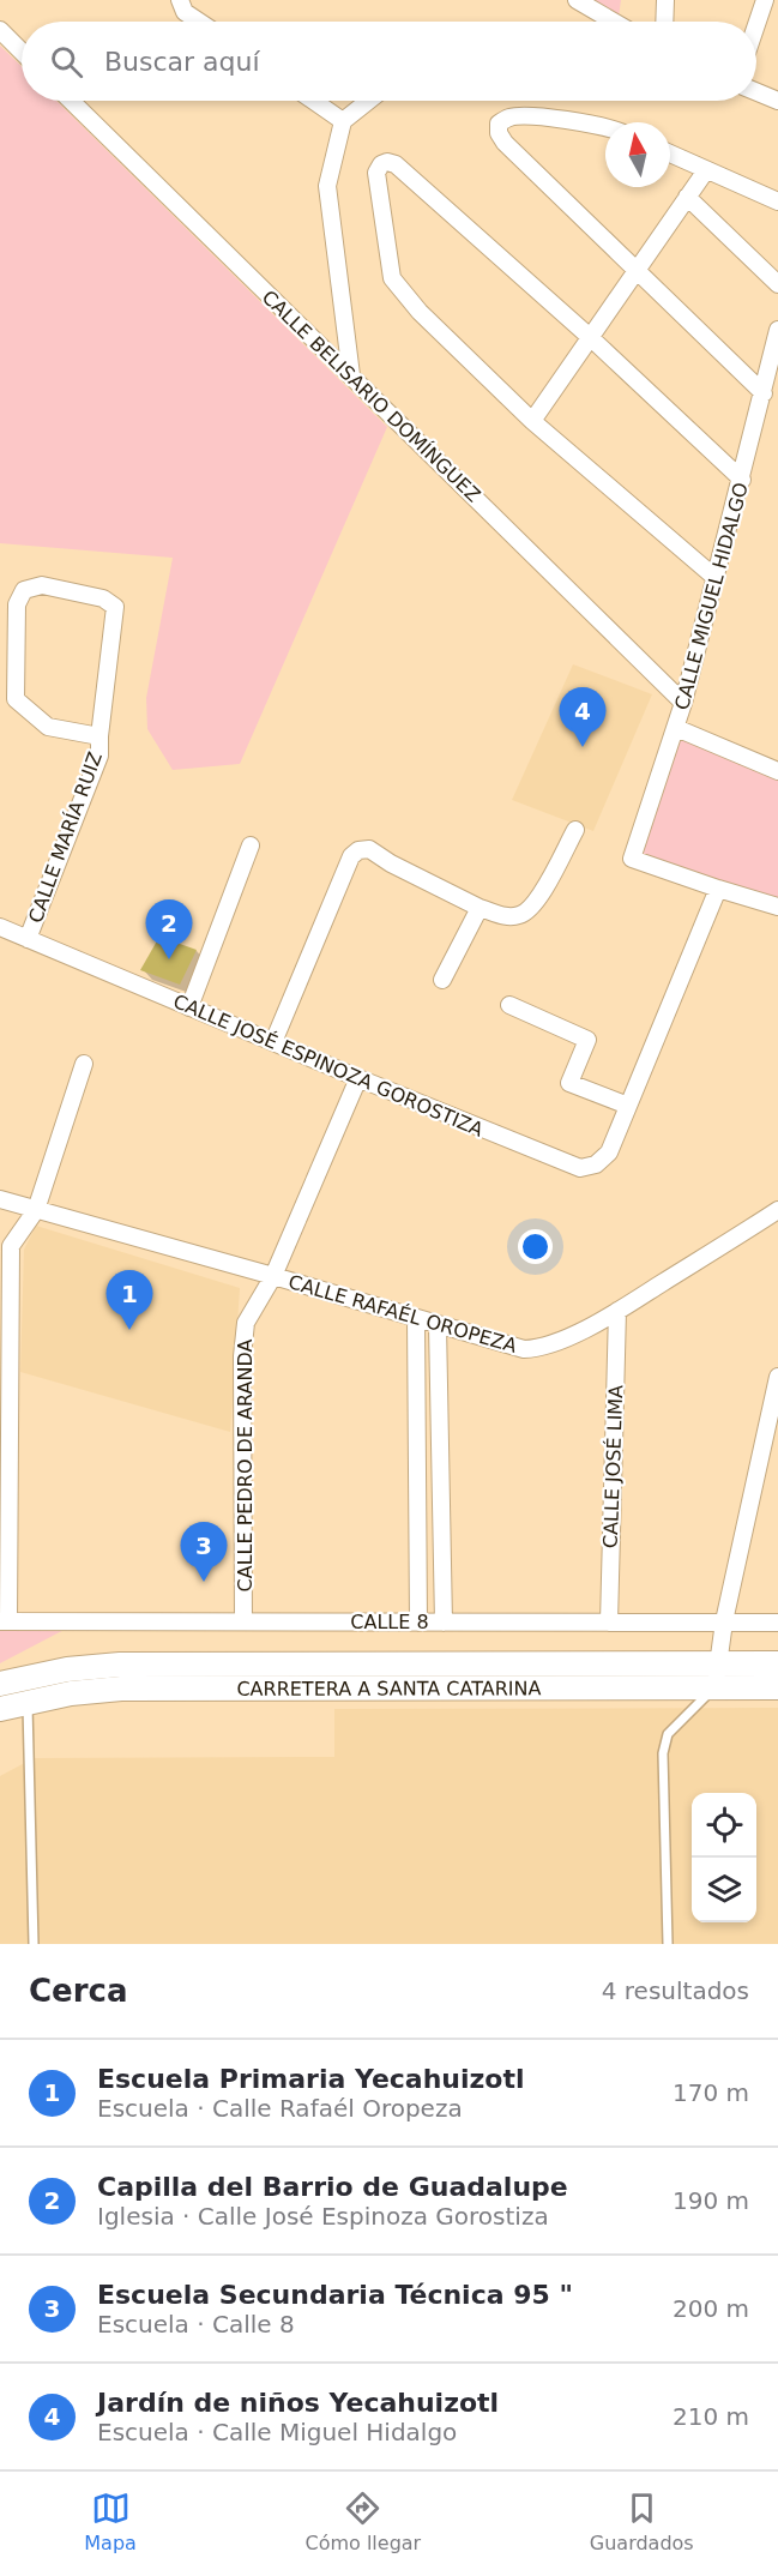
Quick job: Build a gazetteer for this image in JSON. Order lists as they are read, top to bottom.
{
  "streets": {
    "main road": ["CARRETERA A SANTA CATARINA"],
    "street": [
      "CALLE BELISARIO DOMÍNGUEZ",
      "CALLE MIGUEL HIDALGO",
      "CALLE MARÍA RUIZ",
      "CALLE JOSÉ ESPINOZA GOROSTIZA",
      "CALLE RAFAÉL OROPEZA",
      "CALLE PEDRO DE ARANDA",
      "CALLE JOSÉ LIMA",
      "CALLE 8"
    ]
  },
  "crossings": [
    ["CALLE BELISARIO DOMÍNGUEZ", "CALLE MIGUEL HIDALGO"],
    ["CALLE MIGUEL HIDALGO", "CALLE JOSÉ ESPINOZA GOROSTIZA"],
    ["CALLE MARÍA RUIZ", "CALLE JOSÉ ESPINOZA GOROSTIZA"],
    ["CALLE JOSÉ ESPINOZA GOROSTIZA", "CALLE PEDRO DE ARANDA"],
    ["CALLE RAFAÉL OROPEZA", "CALLE PEDRO DE ARANDA"],
    ["CALLE RAFAÉL OROPEZA", "CALLE JOSÉ LIMA"],
    ["CALLE PEDRO DE ARANDA", "CALLE 8"],
    ["CALLE JOSÉ LIMA", "CALLE 8"]
  ],
  "north": "top",
  "page": {
    "search": "Buscar aquí",
    "pins": [
      "4",
      "2",
      "1",
      "3"
    ],
    "heading": ["Cerca", "4 resultados"],
    "list": [
      {
        "mark": "1",
        "name": "Escuela Primaria Yecahuizotl",
        "note": "Escuela · Calle Rafaél Oropeza",
        "value": "170 m"
      },
      {
        "mark": "2",
        "name": "Capilla del Barrio de Guadalupe",
        "note": "Iglesia · Calle José Espinoza Gorostiza",
        "value": "190 m"
      },
      {
        "mark": "3",
        "name": "Escuela Secundaria Técnica 95 \"",
        "note": "Escuela · Calle 8",
        "value": "200 m"
      },
      {
        "mark": "4",
        "name": "Jardín de niños Yecahuizotl",
        "note": "Escuela · Calle Miguel Hidalgo",
        "value": "210 m"
      }
    ],
    "nav": ["Mapa", "Cómo llegar", "Guardados"]
  }
}
